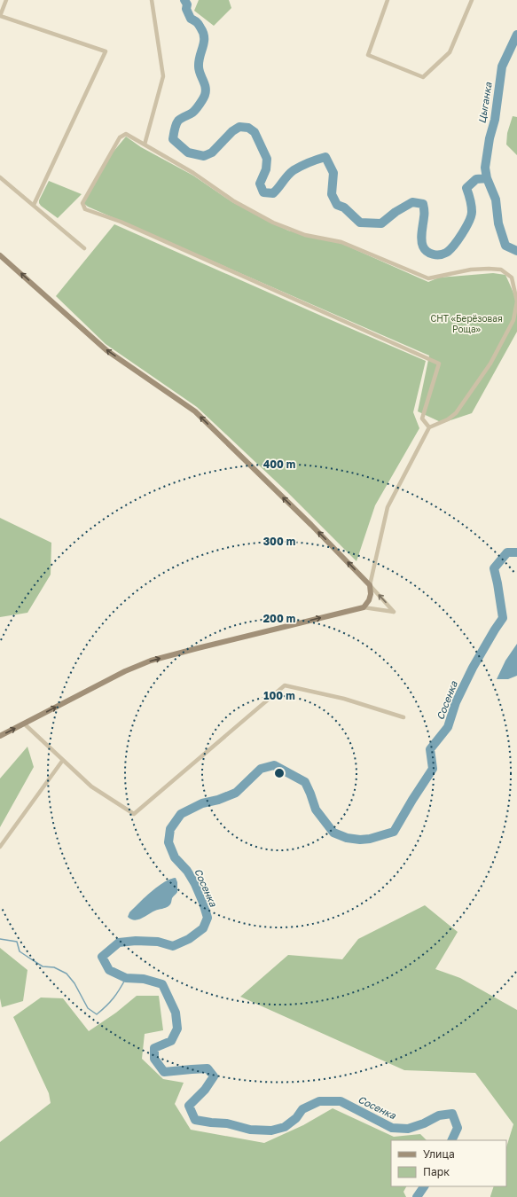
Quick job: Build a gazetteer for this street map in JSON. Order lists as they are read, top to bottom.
{
  "water": ["Цыганка", "Сосенка"],
  "parks": ["СНТ «Берёзовая Роща»"],
  "legend": ["Улица", "Парк"],
  "rings": [
    "400 m",
    "300 m",
    "200 m",
    "100 m"
  ]
}
